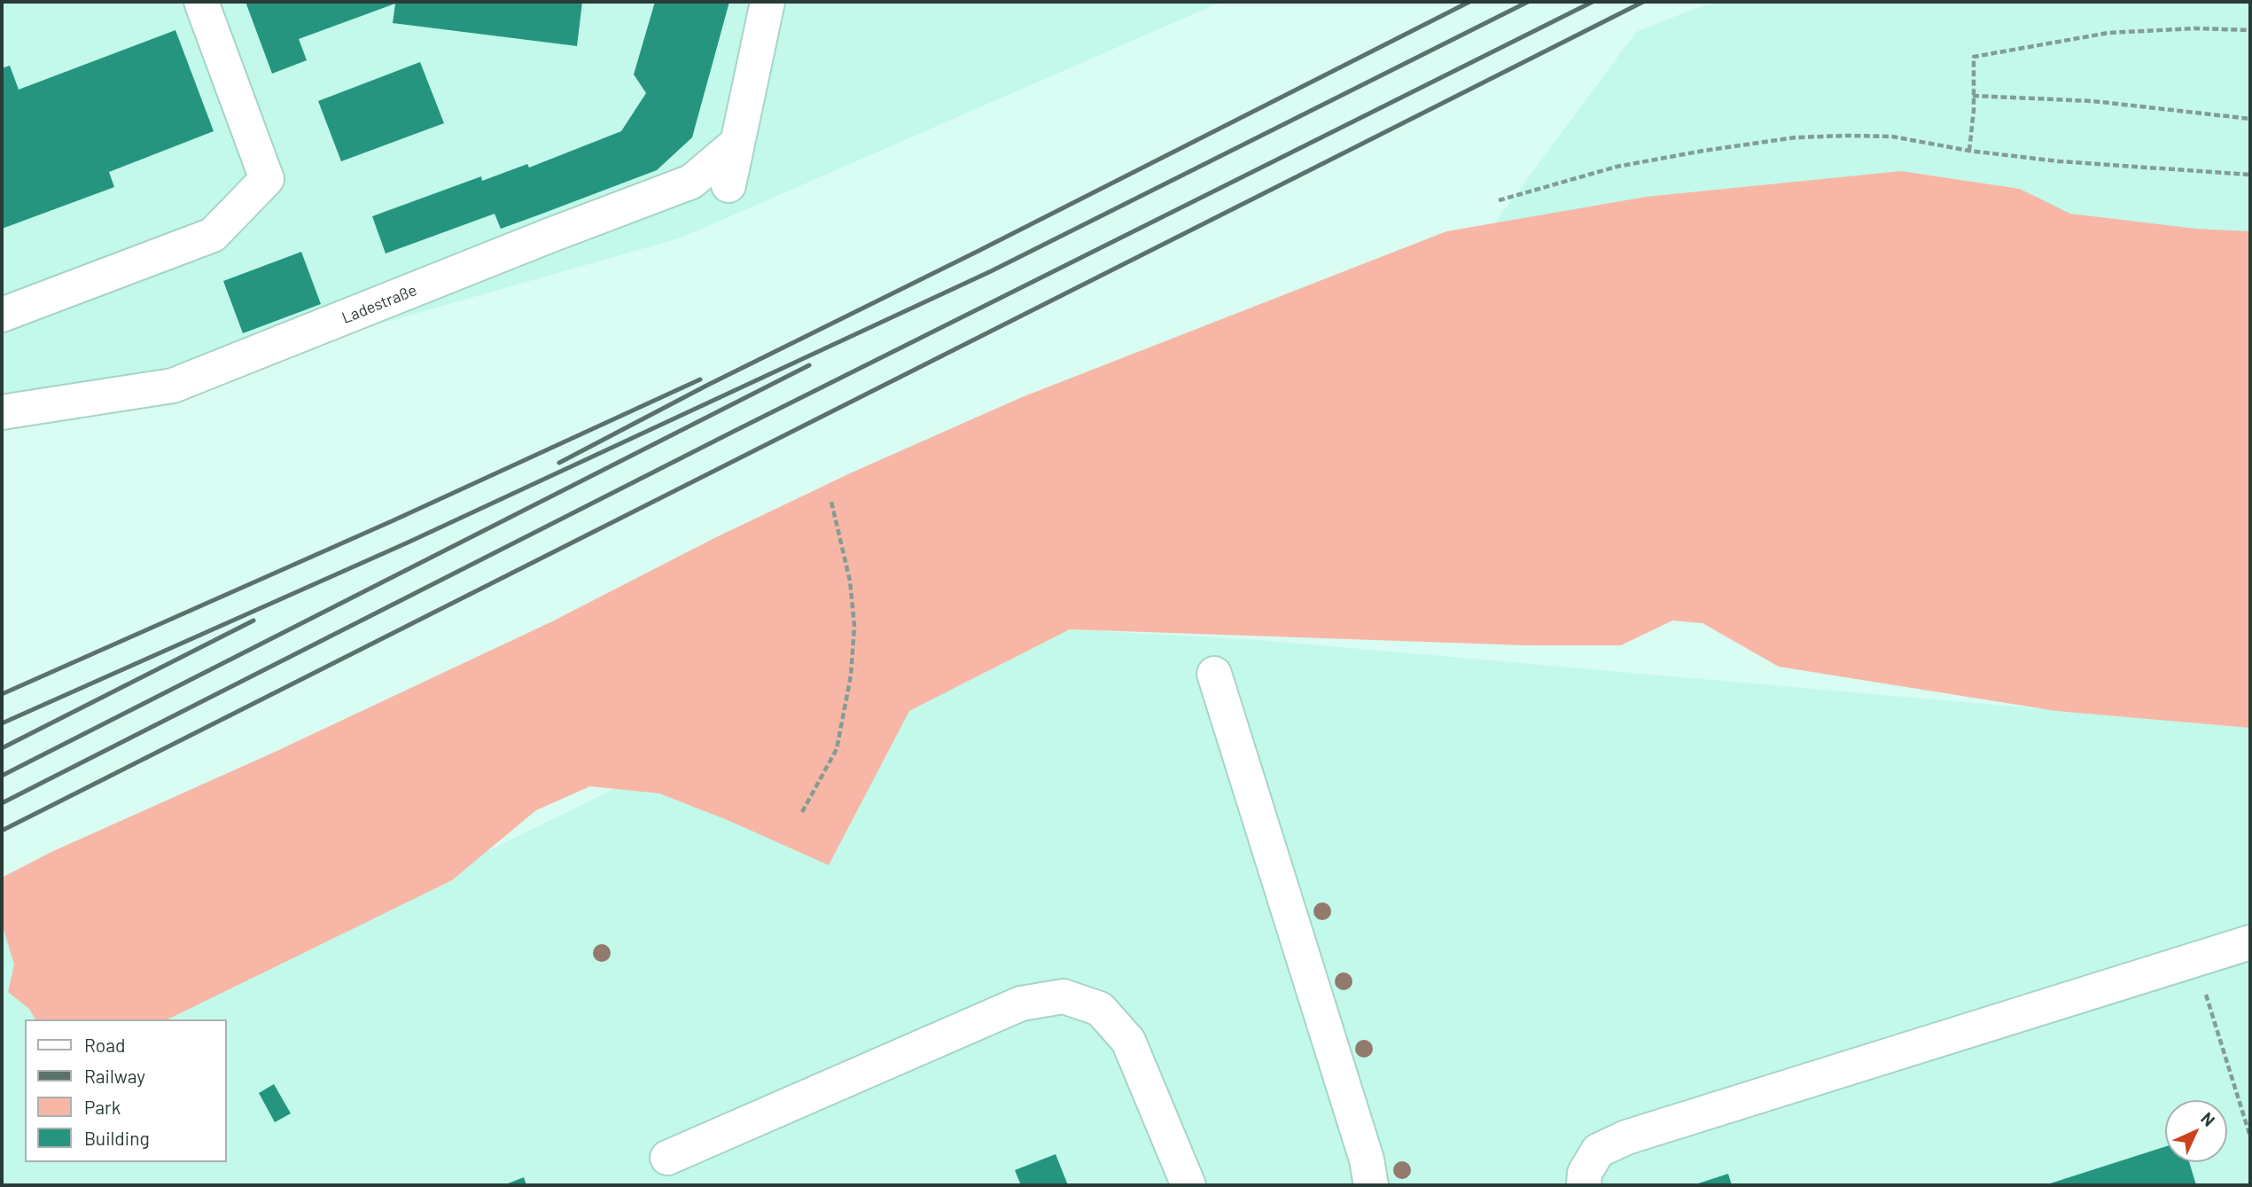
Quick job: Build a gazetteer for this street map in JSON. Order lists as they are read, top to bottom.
{
  "streets": {
    "street": ["Ladestraße"]
  },
  "legend": [
    "Road",
    "Railway",
    "Park",
    "Building"
  ],
  "north": "top right"
}
